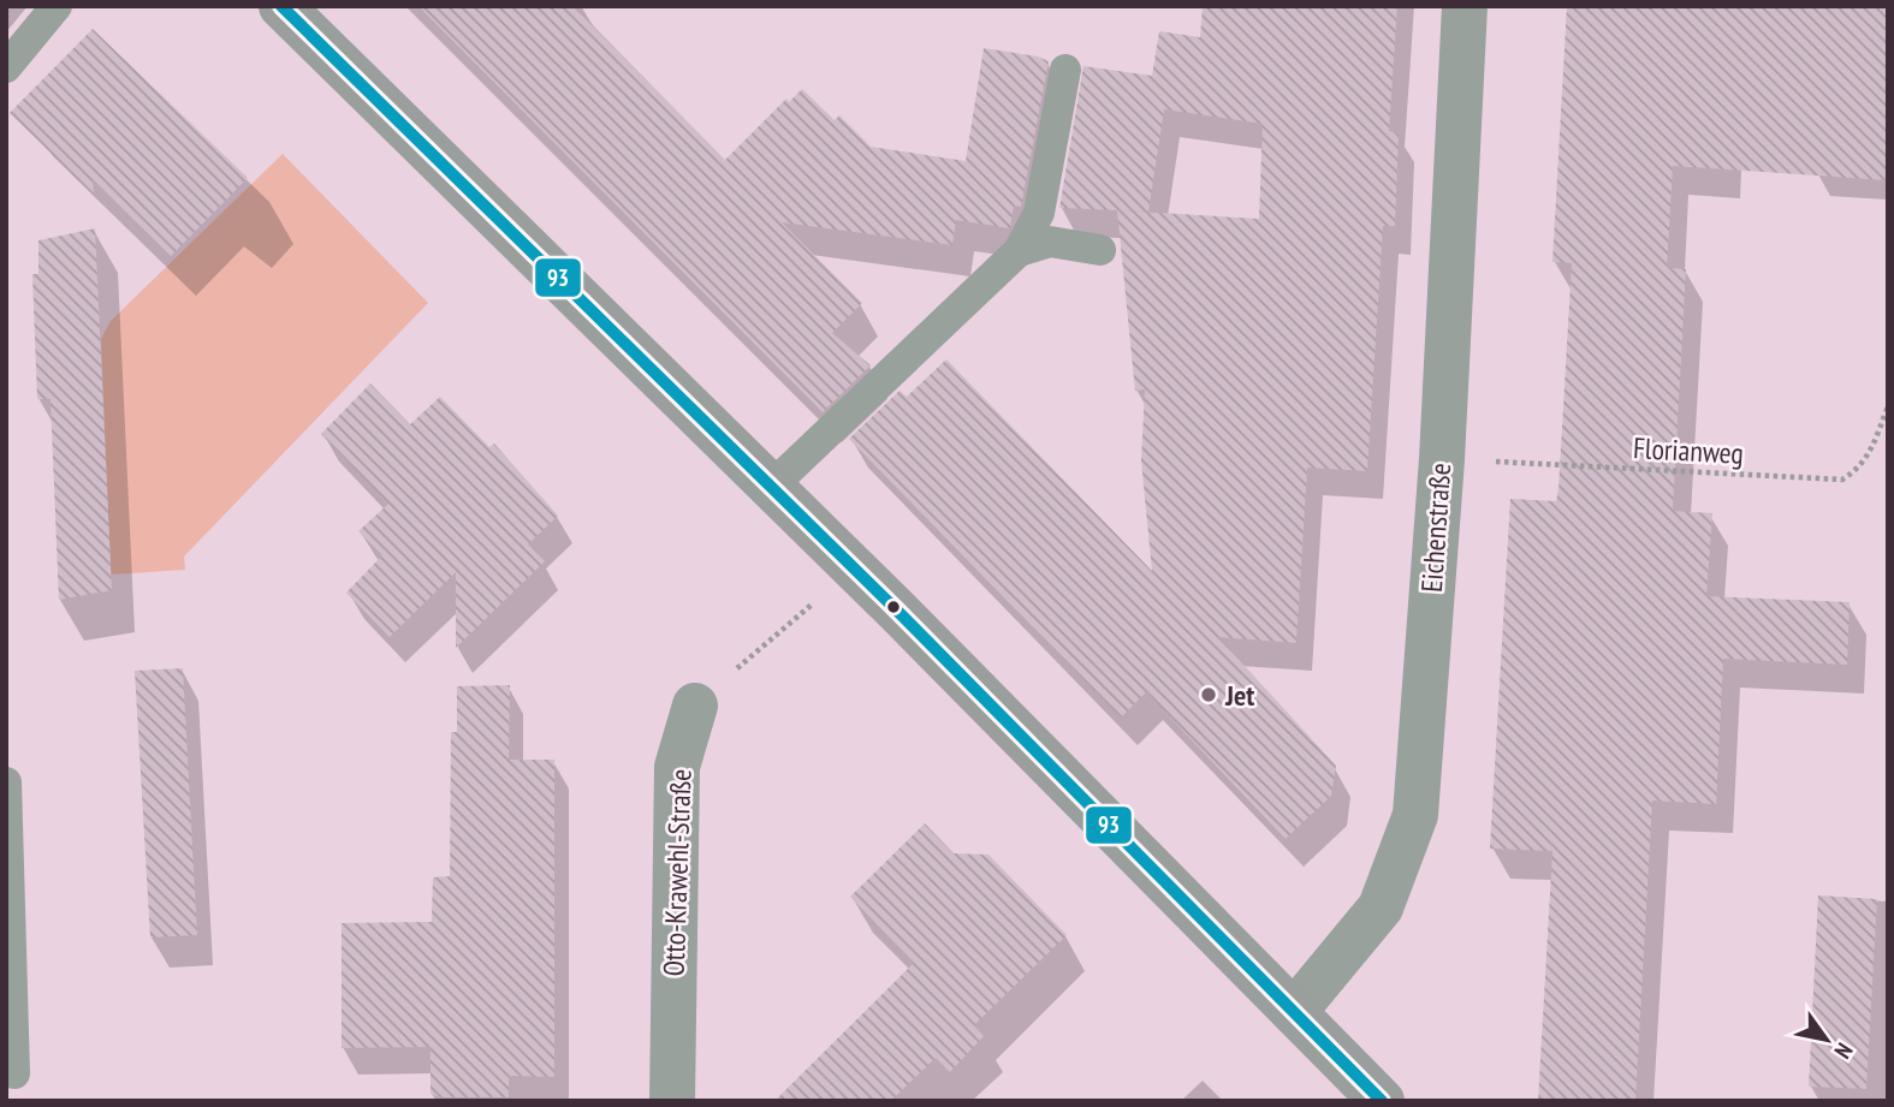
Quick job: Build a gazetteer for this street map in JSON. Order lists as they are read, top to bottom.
{
  "streets": {
    "street": ["Eichenstraße", "Otto-Krawehl-Straße"],
    "path": ["Florianweg"]
  },
  "crossings": [
    ["Florianweg", "Eichenstraße"]
  ],
  "places": ["Jet"],
  "lines": ["transit line 93"],
  "north": "bottom right"
}
